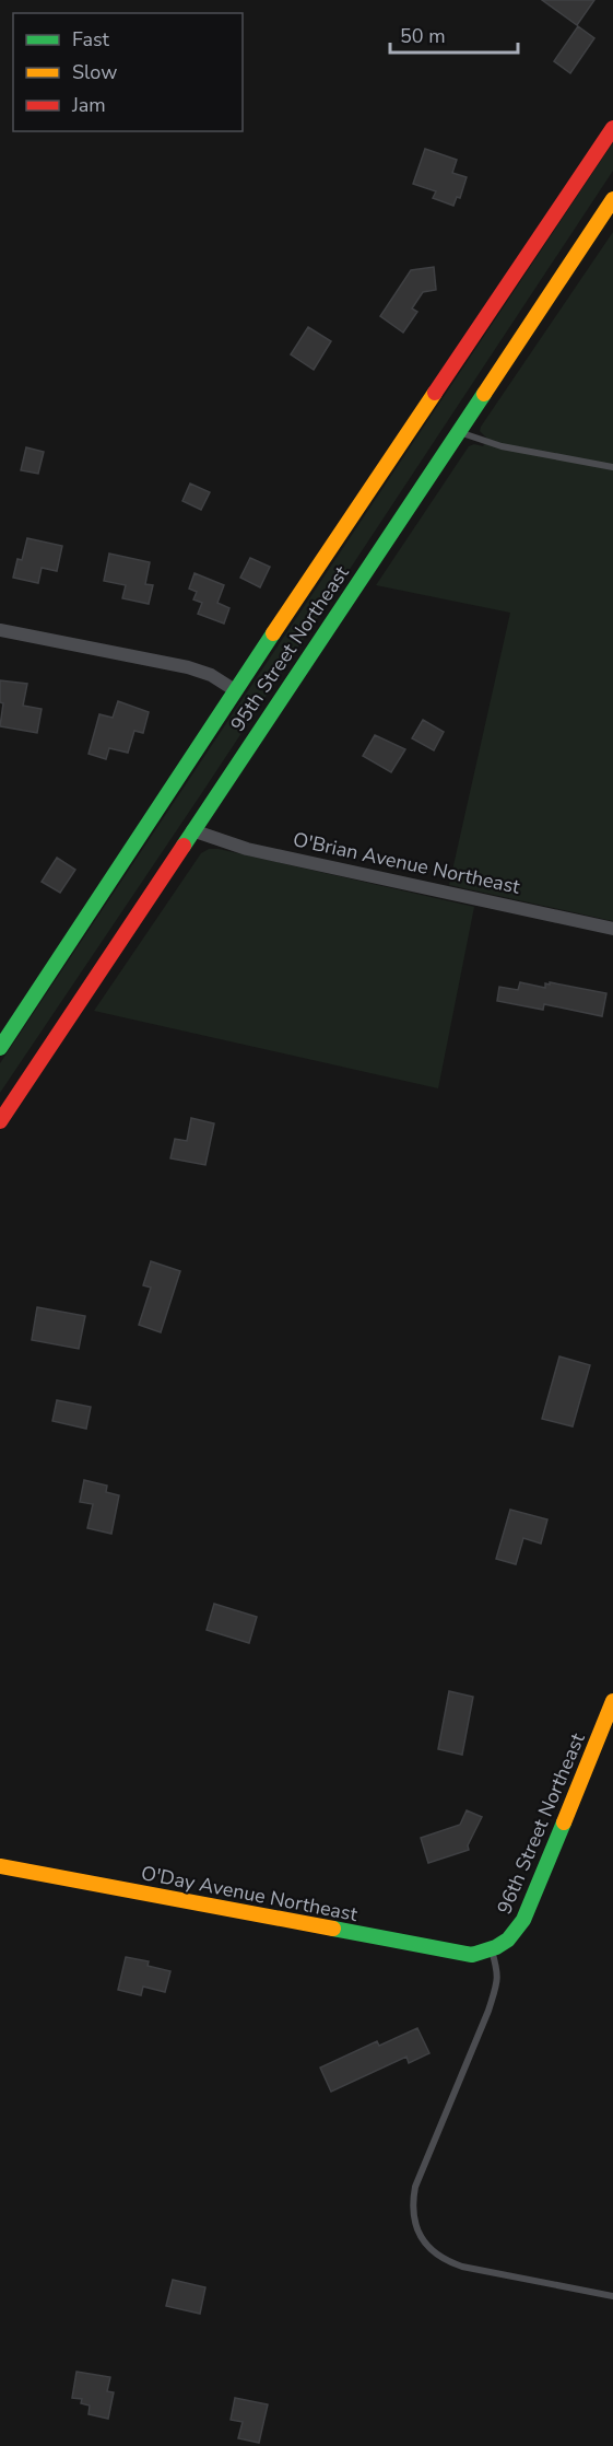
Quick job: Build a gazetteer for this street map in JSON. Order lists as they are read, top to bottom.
{
  "streets": {
    "street": [
      "95th Street Northeast",
      "O'Brian Avenue Northeast",
      "96th Street Northeast",
      "O'Day Avenue Northeast"
    ]
  },
  "crossings": [
    ["95th Street Northeast", "O'Brian Avenue Northeast"],
    ["96th Street Northeast", "O'Day Avenue Northeast"]
  ],
  "legend": ["Fast", "Slow", "Jam"],
  "scale_bar": "50 m"
}
